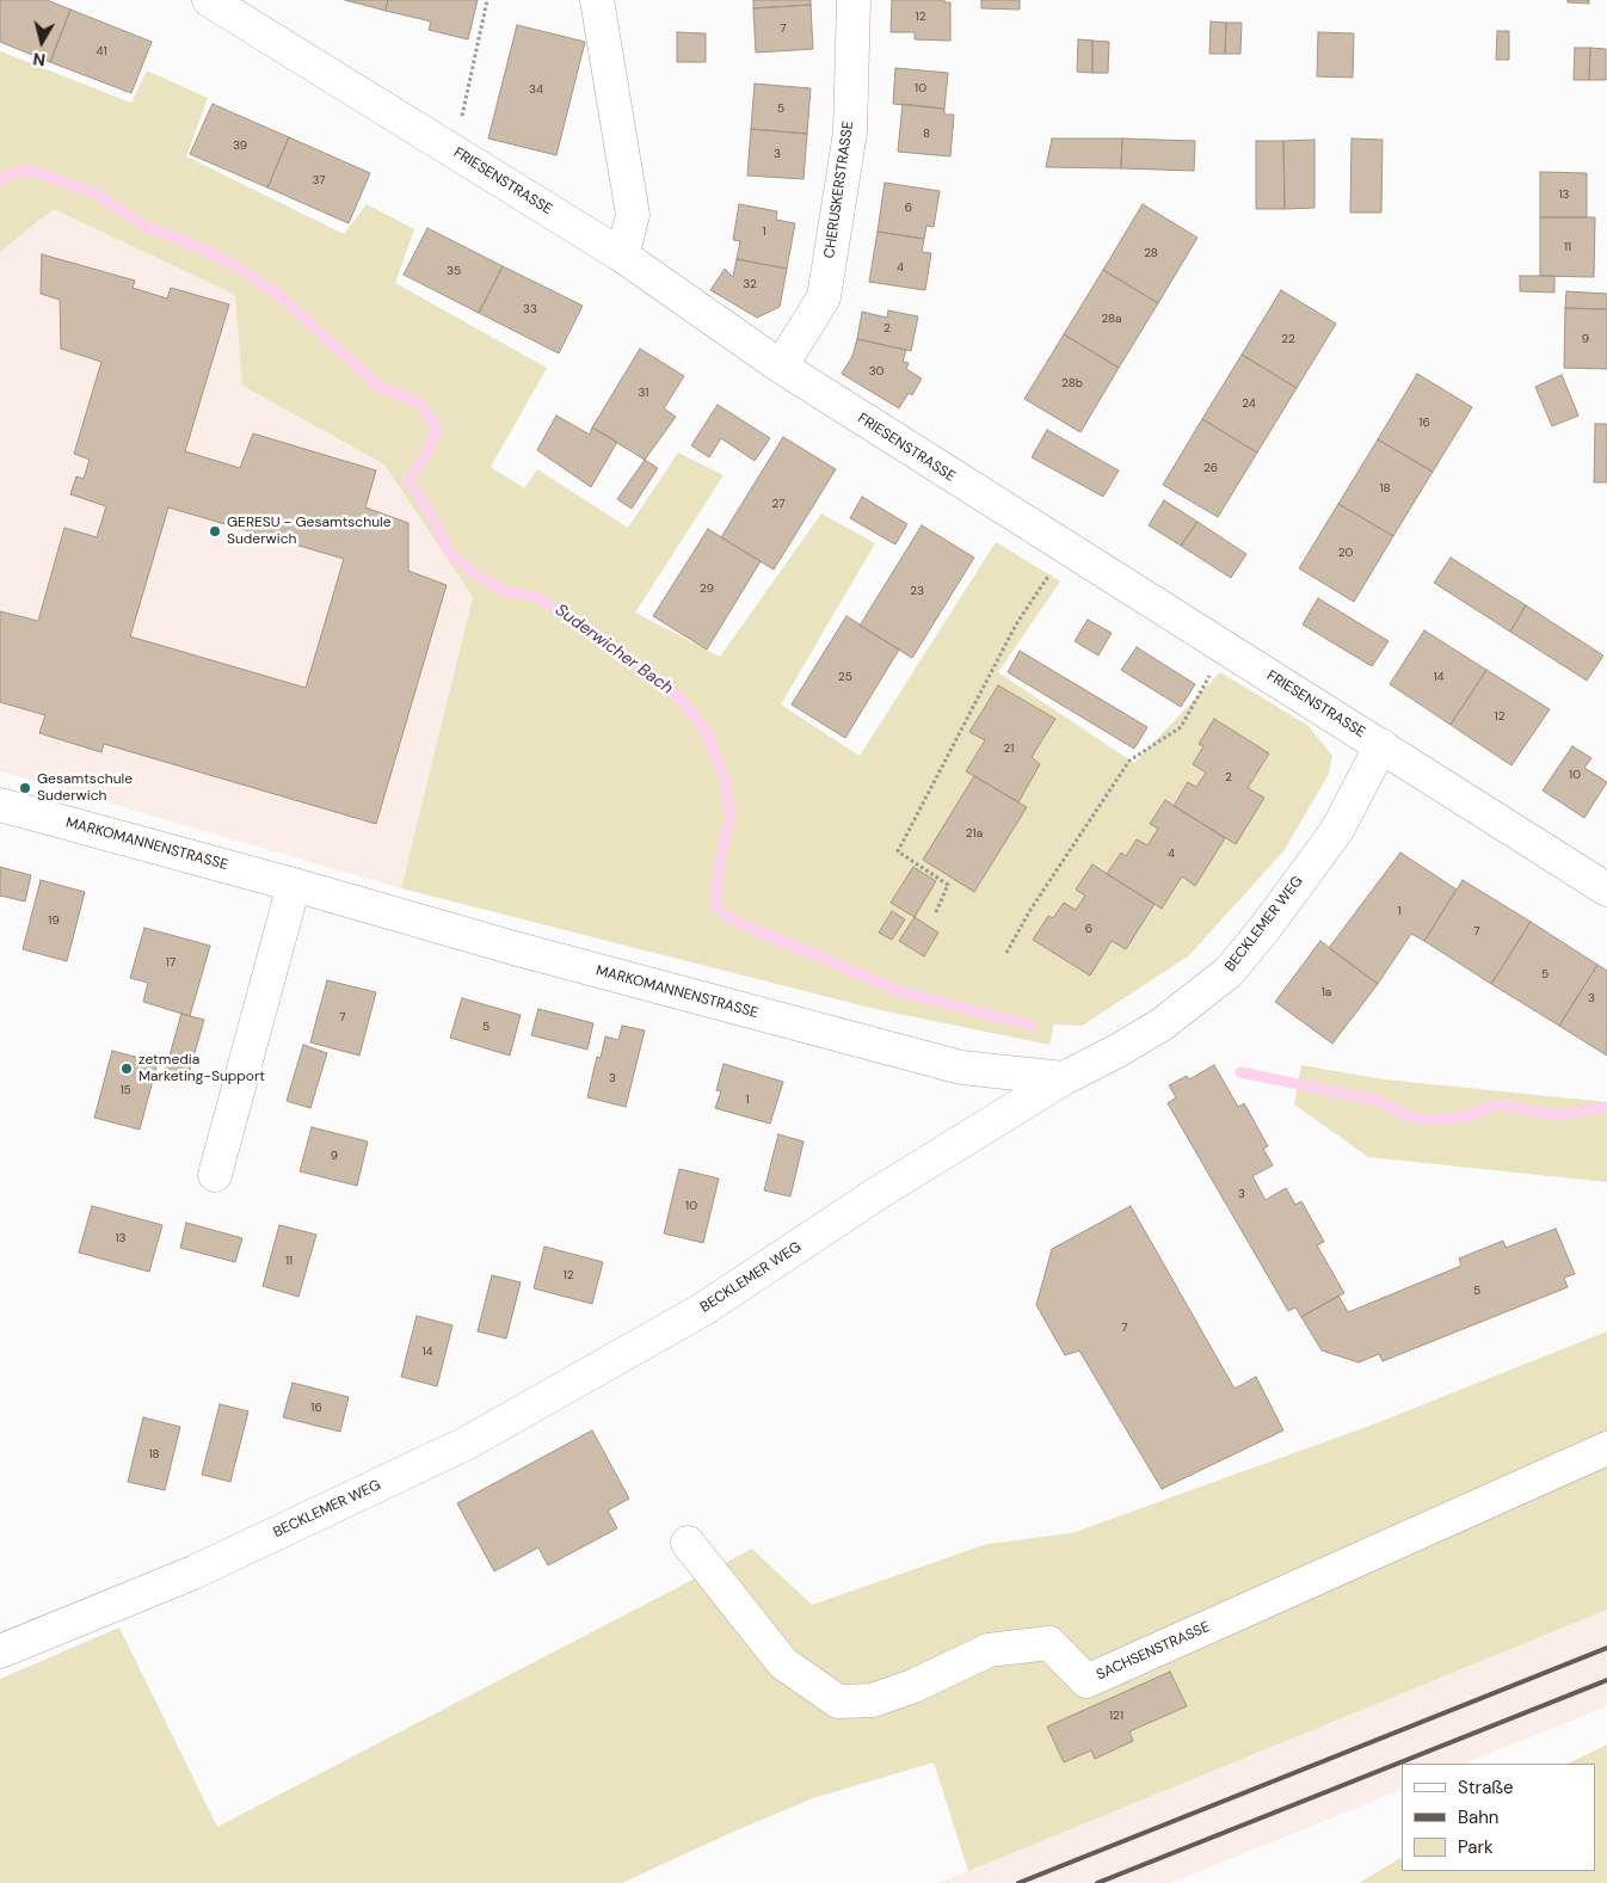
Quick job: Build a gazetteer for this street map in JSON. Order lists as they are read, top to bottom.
{
  "streets": {
    "street": [
      "FRIESENSTRASSE",
      "CHERUSKERSTRASSE",
      "MARKOMANNENSTRASSE",
      "BECKLEMER WEG",
      "SACHSENSTRASSE"
    ]
  },
  "crossings": [
    ["FRIESENSTRASSE", "CHERUSKERSTRASSE"],
    ["FRIESENSTRASSE", "BECKLEMER WEG"],
    ["MARKOMANNENSTRASSE", "BECKLEMER WEG"]
  ],
  "water": ["Suderwicher Bach"],
  "places": ["GERESU - Gesamtschule Suderwich", "Gesamtschule Suderwich", "zetmedia Marketing-Support"],
  "house_numbers": [
    "12",
    "7",
    "41",
    "10",
    "34",
    "5",
    "8",
    "39",
    "3",
    "37",
    "13",
    "6",
    "1",
    "11",
    "28",
    "4",
    "35",
    "32",
    "33",
    "28a",
    "2",
    "22",
    "9",
    "30",
    "28b",
    "31",
    "24",
    "16",
    "26",
    "18",
    "27",
    "20",
    "29",
    "23",
    "25",
    "14",
    "12",
    "21",
    "10",
    "2",
    "21a",
    "4",
    "1",
    "19",
    "6",
    "7",
    "17",
    "5",
    "1a",
    "3",
    "7",
    "5",
    "3",
    "15",
    "1",
    "9",
    "3",
    "10",
    "13",
    "11",
    "12",
    "5",
    "7",
    "14",
    "16",
    "18",
    "121"
  ],
  "legend": ["Straße", "Bahn", "Park"],
  "north": "bottom"
}
